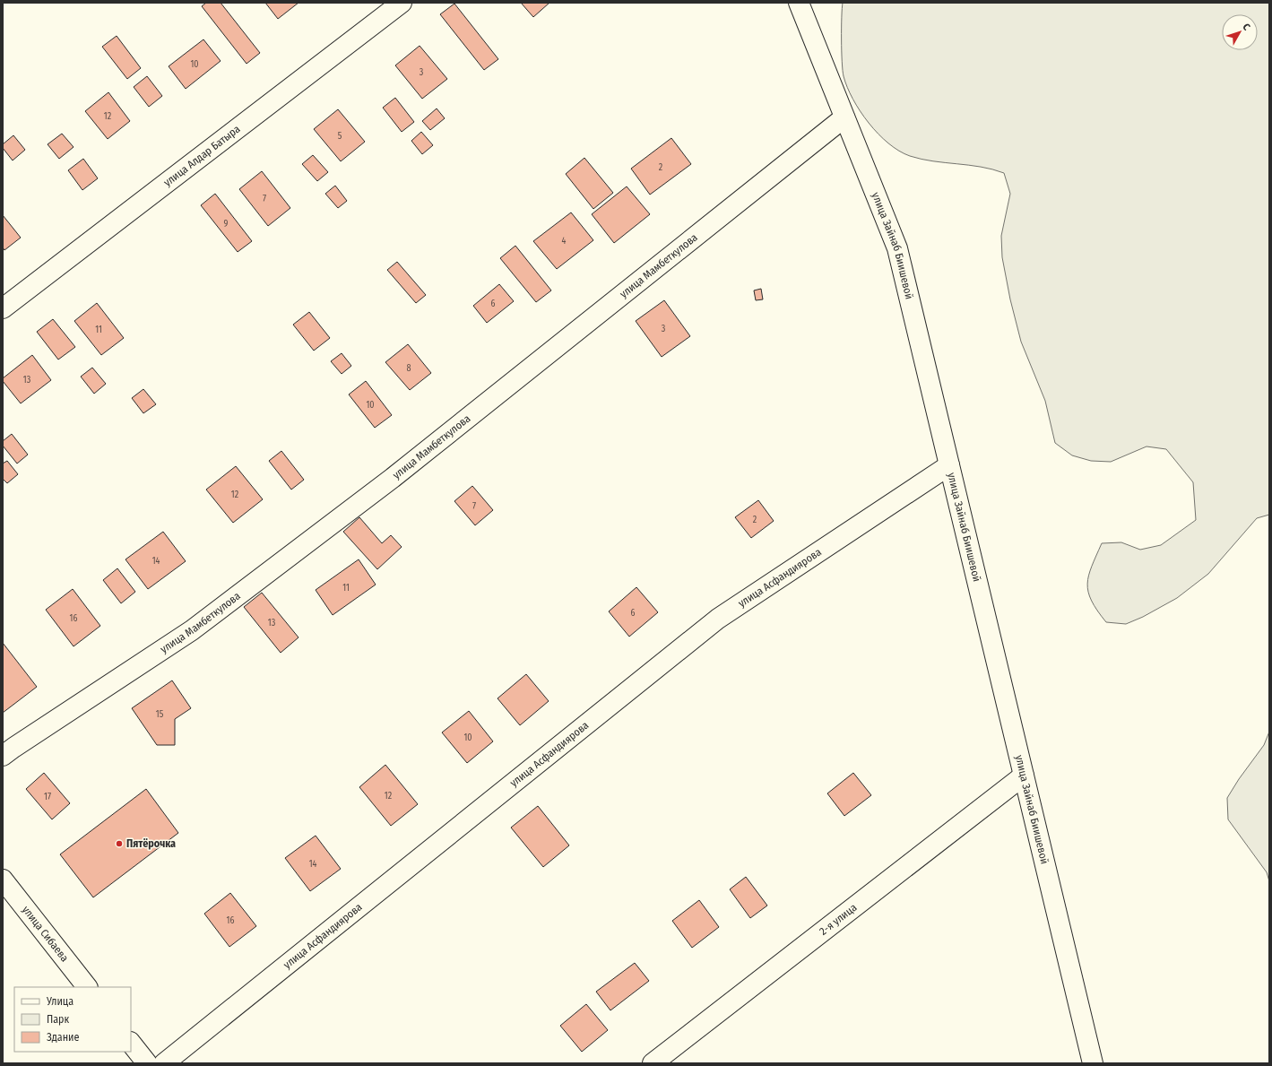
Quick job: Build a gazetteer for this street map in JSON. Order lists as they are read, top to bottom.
{
  "streets": {
    "street": [
      "улица Алдар Батыра",
      "улица Зайнаб Биишевой",
      "улица Мамбеткулова",
      "улица Асфандиярова",
      "2-я улица",
      "улица Сибаева"
    ]
  },
  "crossings": [
    ["улица Зайнаб Биишевой", "улица Мамбеткулова"],
    ["улица Зайнаб Биишевой", "улица Асфандиярова"],
    ["улица Зайнаб Биишевой", "2-я улица"]
  ],
  "places": ["Пятёрочка"],
  "house_numbers": [
    "10",
    "3",
    "12",
    "5",
    "2",
    "7",
    "9",
    "4",
    "6",
    "3",
    "11",
    "8",
    "13",
    "10",
    "12",
    "7",
    "2",
    "14",
    "11",
    "6",
    "16",
    "13",
    "15",
    "10",
    "12",
    "17",
    "14",
    "16"
  ],
  "legend": ["Улица", "Парк", "Здание"],
  "north": "top right"
}
